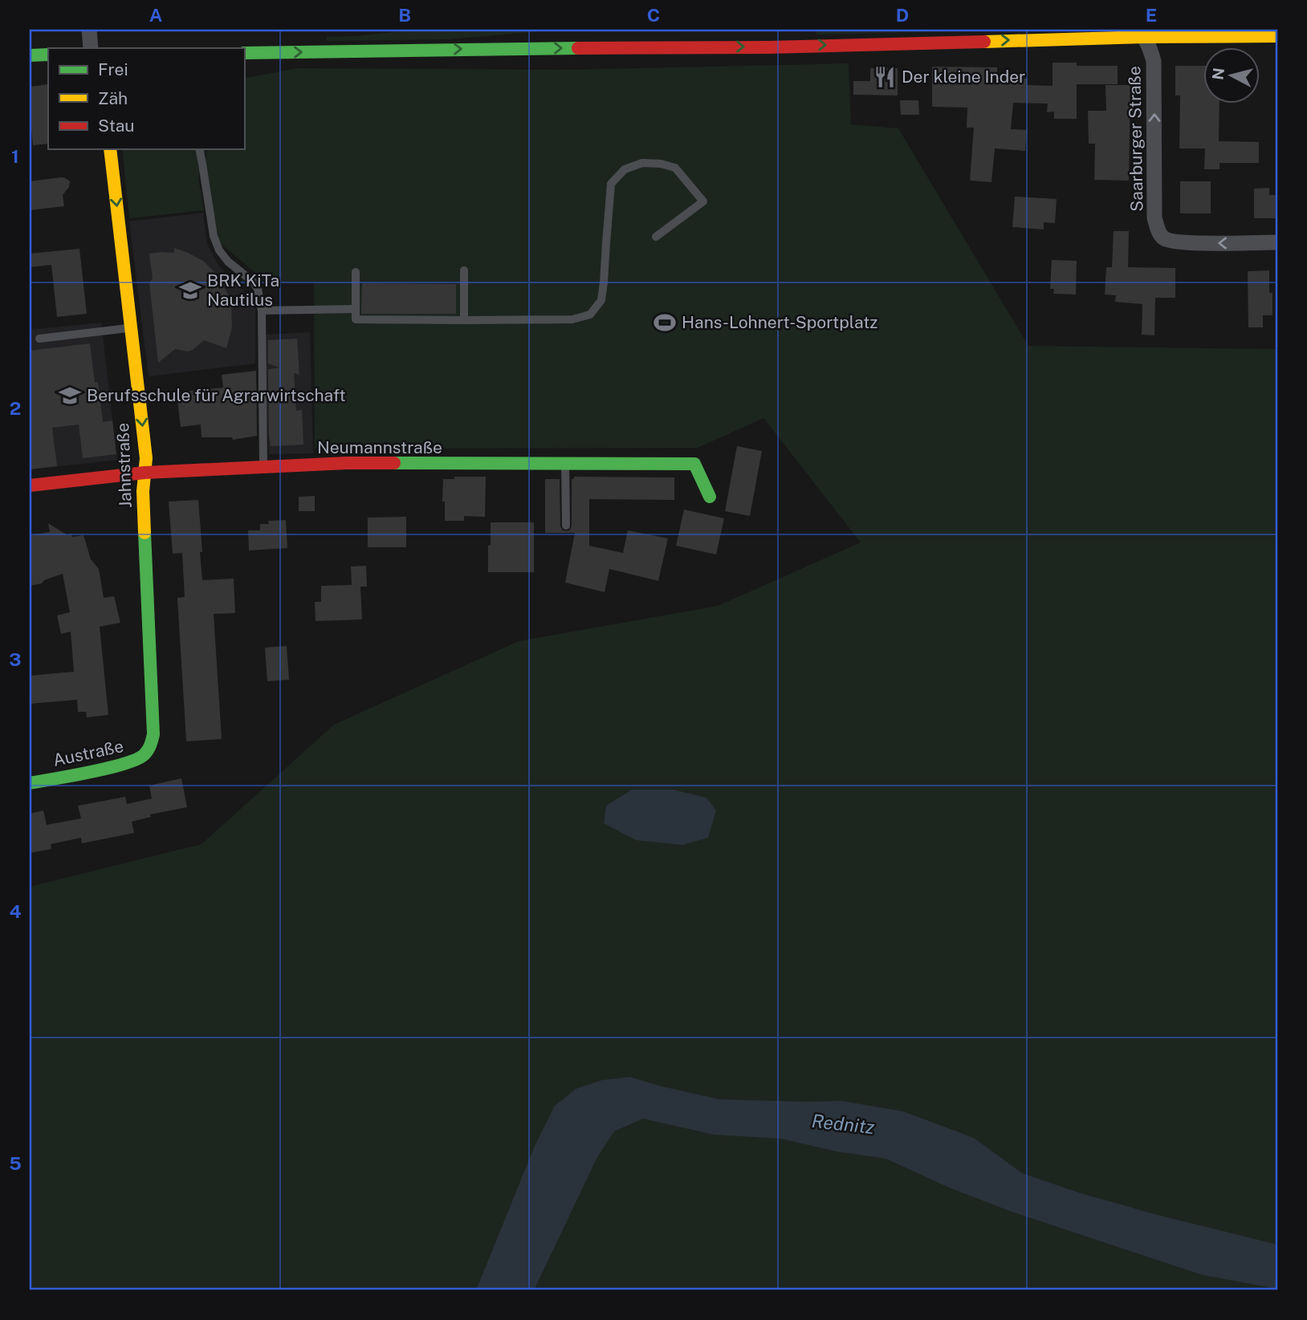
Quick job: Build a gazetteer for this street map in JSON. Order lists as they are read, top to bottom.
{
  "streets": {
    "street": [
      "Saarburger Straße",
      "Neumannstraße",
      "Jahnstraße",
      "Austraße"
    ]
  },
  "crossings": [
    ["Neumannstraße", "Jahnstraße"],
    ["Jahnstraße", "Austraße"]
  ],
  "one_way": ["Jahnstraße"],
  "water": ["Rednitz"],
  "places": {
    "restaurant": ["Der kleine Inder"],
    "school or university": ["BRK KiTa Nautilus", "Berufsschule für Agrarwirtschaft"],
    "sports": ["Hans-Lohnert-Sportplatz"]
  },
  "legend": ["Frei", "Zäh", "Stau"],
  "north": "left",
  "grid": {
    "columns": [
      "A",
      "B",
      "C",
      "D",
      "E"
    ],
    "rows": [
      "1",
      "2",
      "3",
      "4",
      "5"
    ]
  }
}
